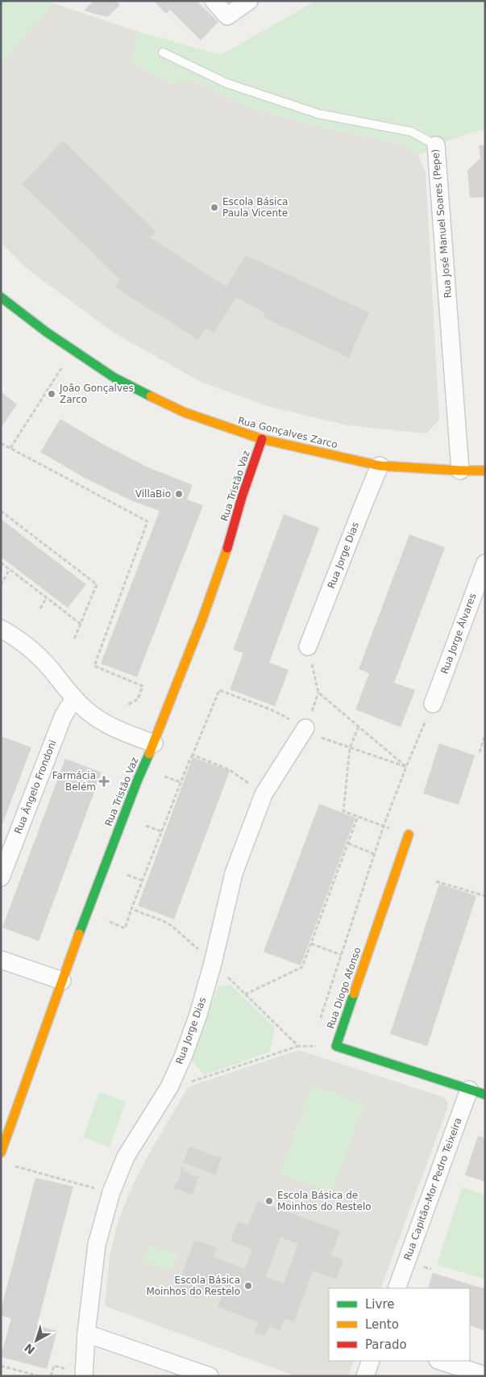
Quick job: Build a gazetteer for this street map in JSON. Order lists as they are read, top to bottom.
{
  "streets": {
    "street": [
      "Rua José Manuel Soares (Pepe)",
      "Rua Gonçalves Zarco",
      "Rua Tristão Vaz",
      "Rua Jorge Dias",
      "Rua Jorge Álvares",
      "Rua Ângelo Frondoni",
      "Rua Diogo Afonso",
      "Rua Capitão-Mor Pedro Teixeira"
    ]
  },
  "crossings": [
    ["Rua José Manuel Soares (Pepe)", "Rua Gonçalves Zarco"],
    ["Rua Gonçalves Zarco", "Rua Tristão Vaz"],
    ["Rua Gonçalves Zarco", "Rua Jorge Dias"]
  ],
  "places": {
    "other": [
      "Escola Básica Paula Vicente",
      "João Gonçalves Zarco",
      "VillaBio",
      "Escola Básica de Moinhos do Restelo",
      "Escola Básica Moinhos do Restelo"
    ],
    "health": ["Farmácia Belém"]
  },
  "legend": ["Livre", "Lento", "Parado"],
  "north": "bottom left"
}
